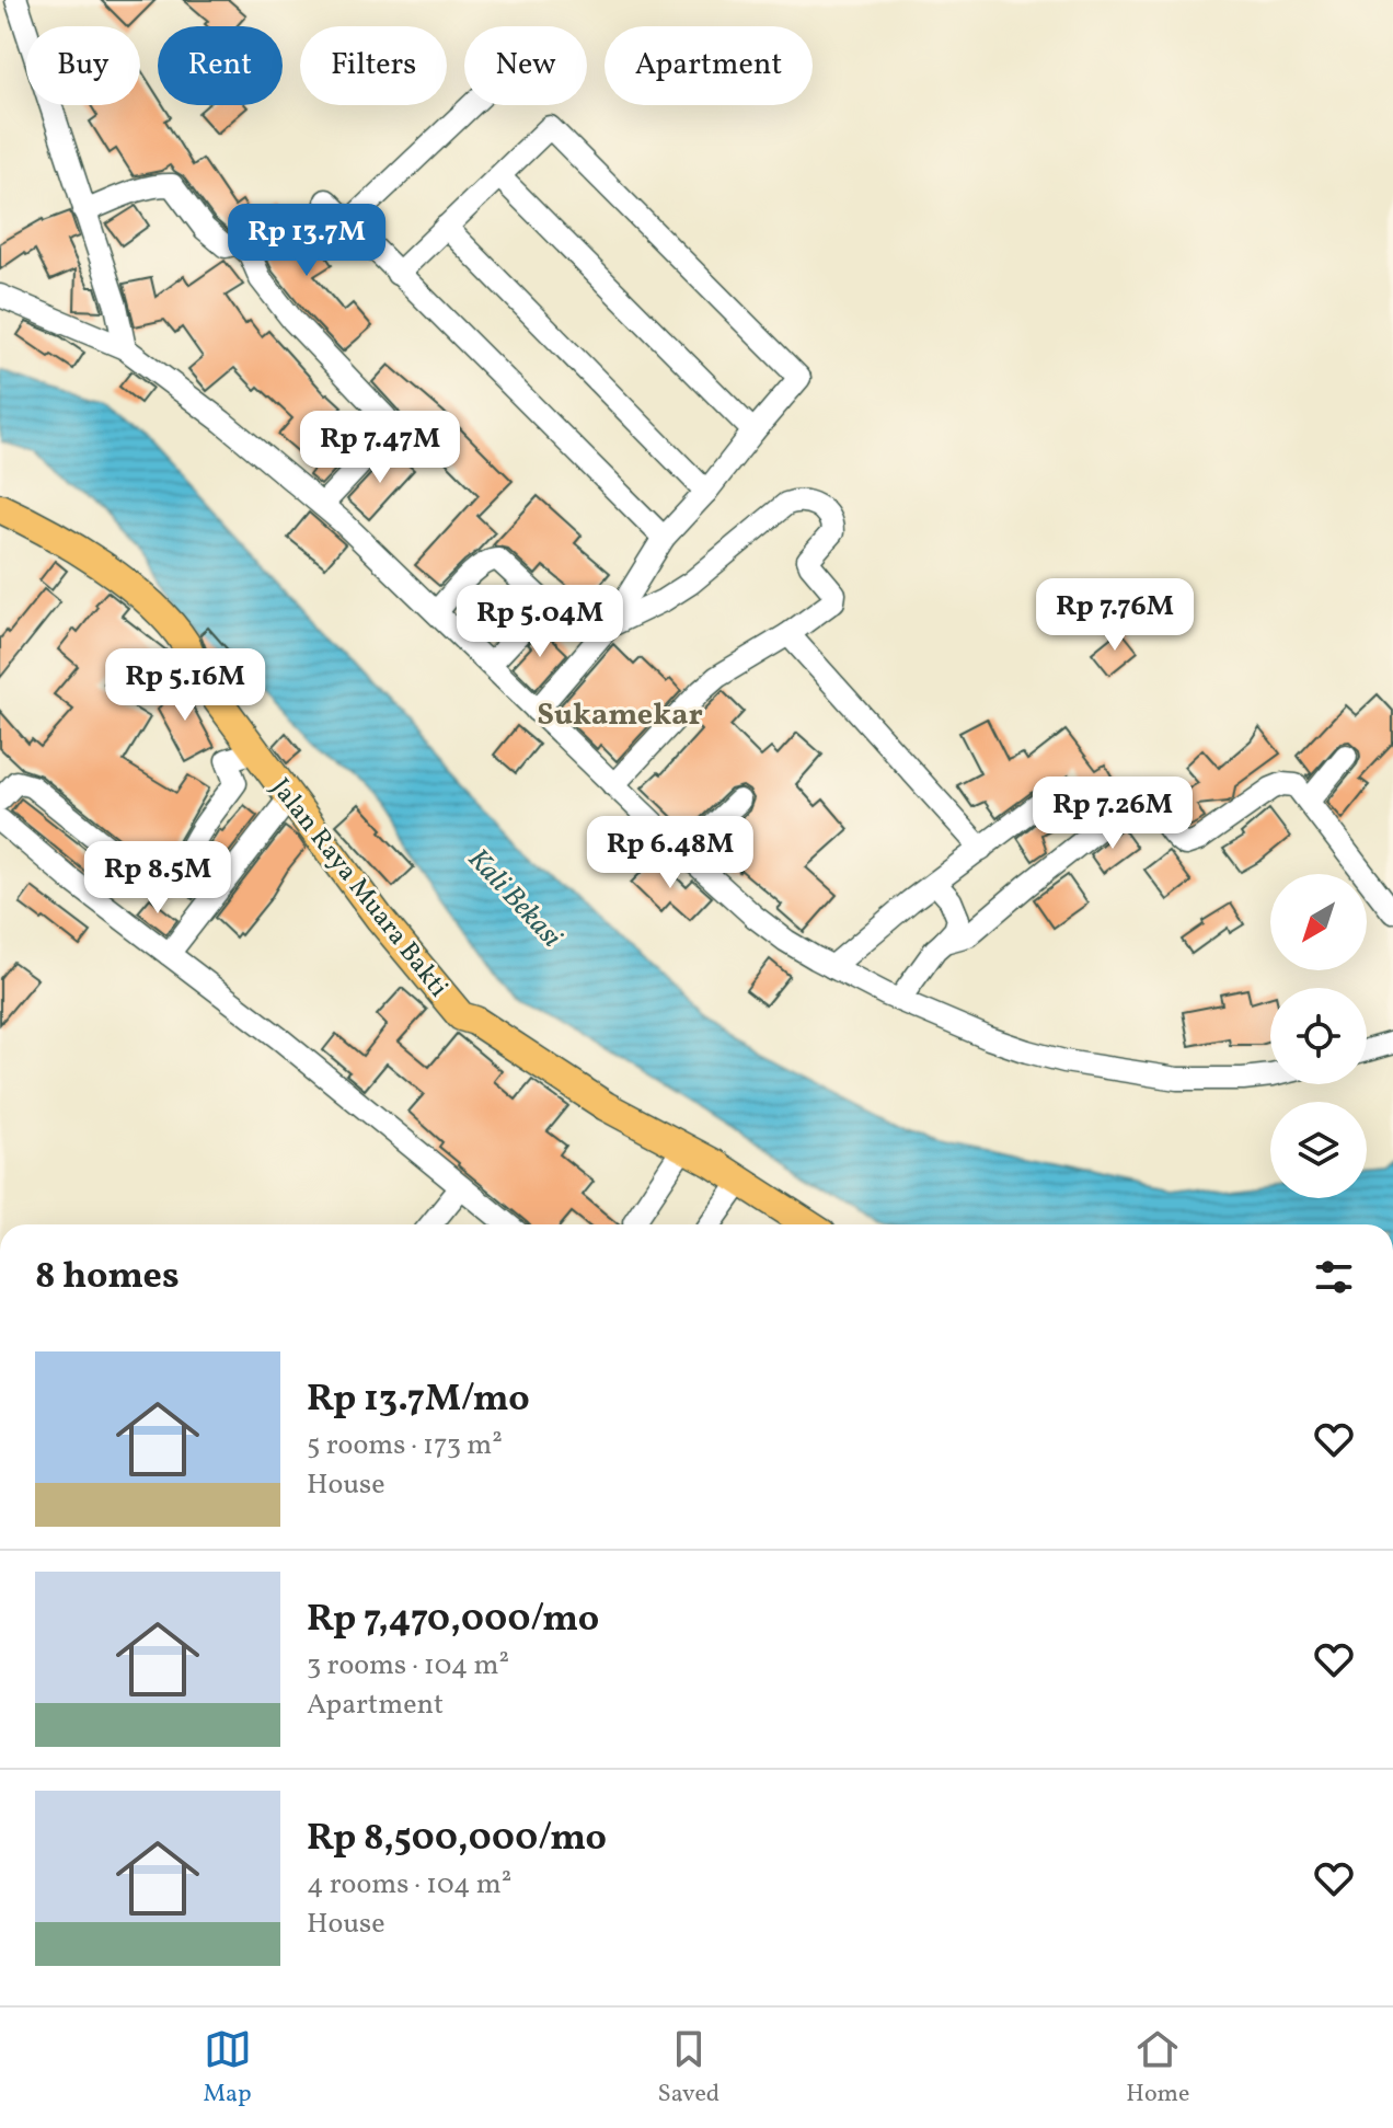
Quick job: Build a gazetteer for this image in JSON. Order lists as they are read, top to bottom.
{
  "streets": {
    "main road": ["Jalan Raya Muara Bakti"]
  },
  "districts": ["Sukamekar"],
  "water": ["Kali Bekasi"],
  "north": "bottom left",
  "page": {
    "chip": [
      "Buy",
      "Rent",
      "Filters",
      "New",
      "Apartment"
    ],
    "price": [
      "Rp 13.7M",
      "Rp 7.47M",
      "Rp 7.76M",
      "Rp 5.04M",
      "Rp 5.16M",
      "Rp 7.26M",
      "Rp 6.48M",
      "Rp 8.5M"
    ],
    "heading": "8 homes",
    "list": [
      {
        "name": "Rp 13.7M/mo",
        "note": "5 rooms · 173 m² · House"
      },
      {
        "name": "Rp 7,470,000/mo",
        "note": "3 rooms · 104 m² · Apartment"
      },
      {
        "name": "Rp 8,500,000/mo",
        "note": "4 rooms · 104 m² · House"
      }
    ],
    "tabs": ["Map", "Saved", "Home"]
  }
}
